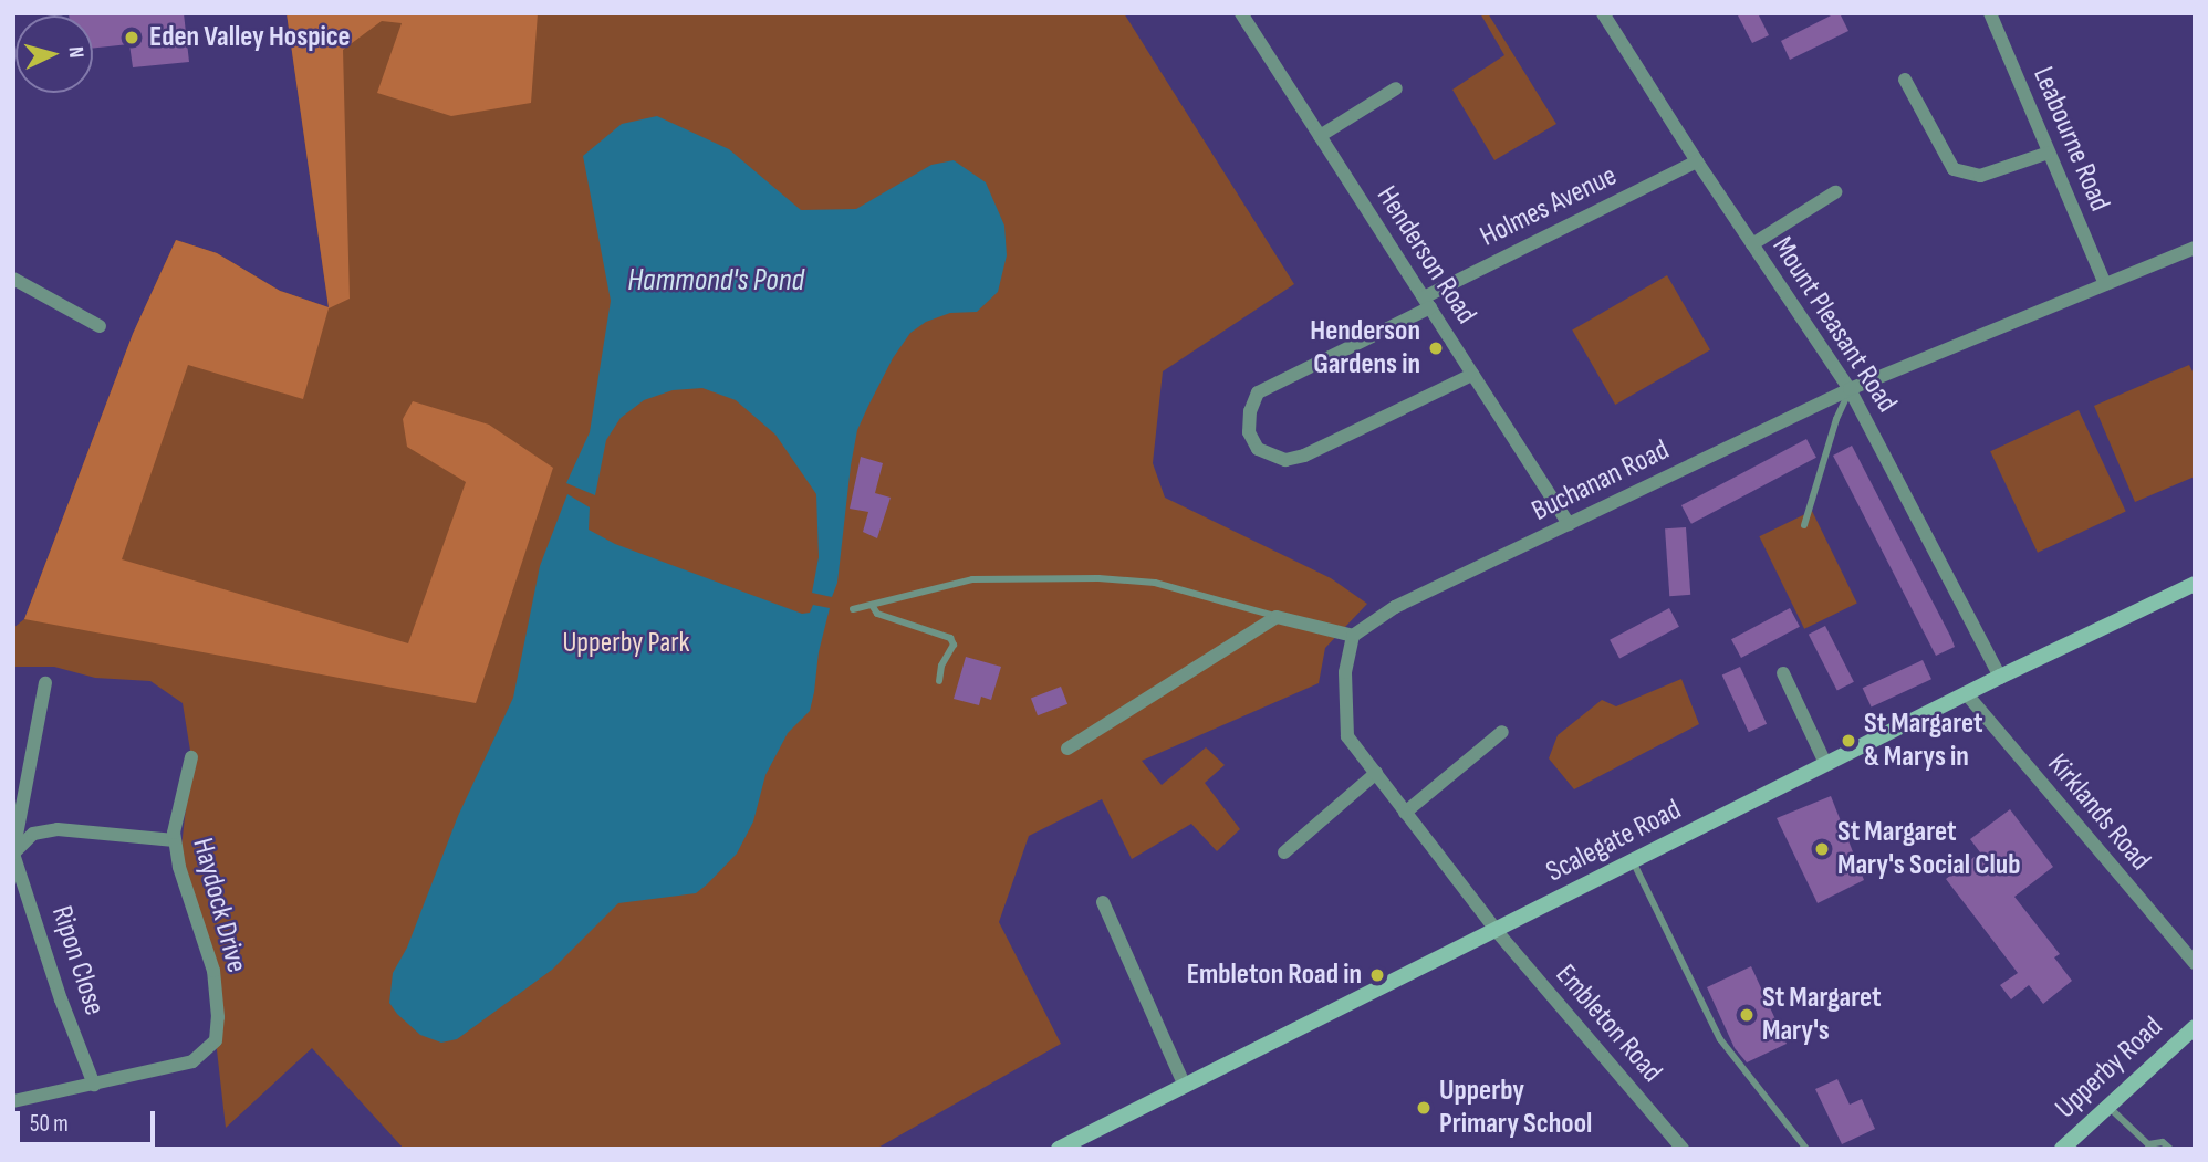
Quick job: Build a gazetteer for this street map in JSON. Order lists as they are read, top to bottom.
{
  "streets": {
    "street": [
      "Leabourne Road",
      "Holmes Avenue",
      "Henderson Road",
      "Mount Pleasant Road",
      "Buchanan Road",
      "Kirklands Road",
      "Scalegate Road",
      "Haydock Drive",
      "Ripon Close",
      "Embleton Road",
      "Upperby Road"
    ]
  },
  "crossings": [
    ["Leabourne Road", "Buchanan Road"],
    ["Holmes Avenue", "Henderson Road"],
    ["Holmes Avenue", "Mount Pleasant Road"],
    ["Henderson Road", "Buchanan Road"],
    ["Mount Pleasant Road", "Buchanan Road"],
    ["Mount Pleasant Road", "Scalegate Road"],
    ["Kirklands Road", "Scalegate Road"],
    ["Scalegate Road", "Embleton Road"],
    ["Haydock Drive", "Ripon Close"]
  ],
  "water": ["Hammond's Pond"],
  "parks": ["Upperby Park"],
  "places": [
    "Eden Valley Hospice",
    "Henderson Gardens in",
    "St Margaret & Marys in",
    "St Margaret Mary's Social Club",
    "Embleton Road in",
    "St Margaret Mary's",
    "Upperby Primary School"
  ],
  "scale_bar": "50 m",
  "north": "right"
}
